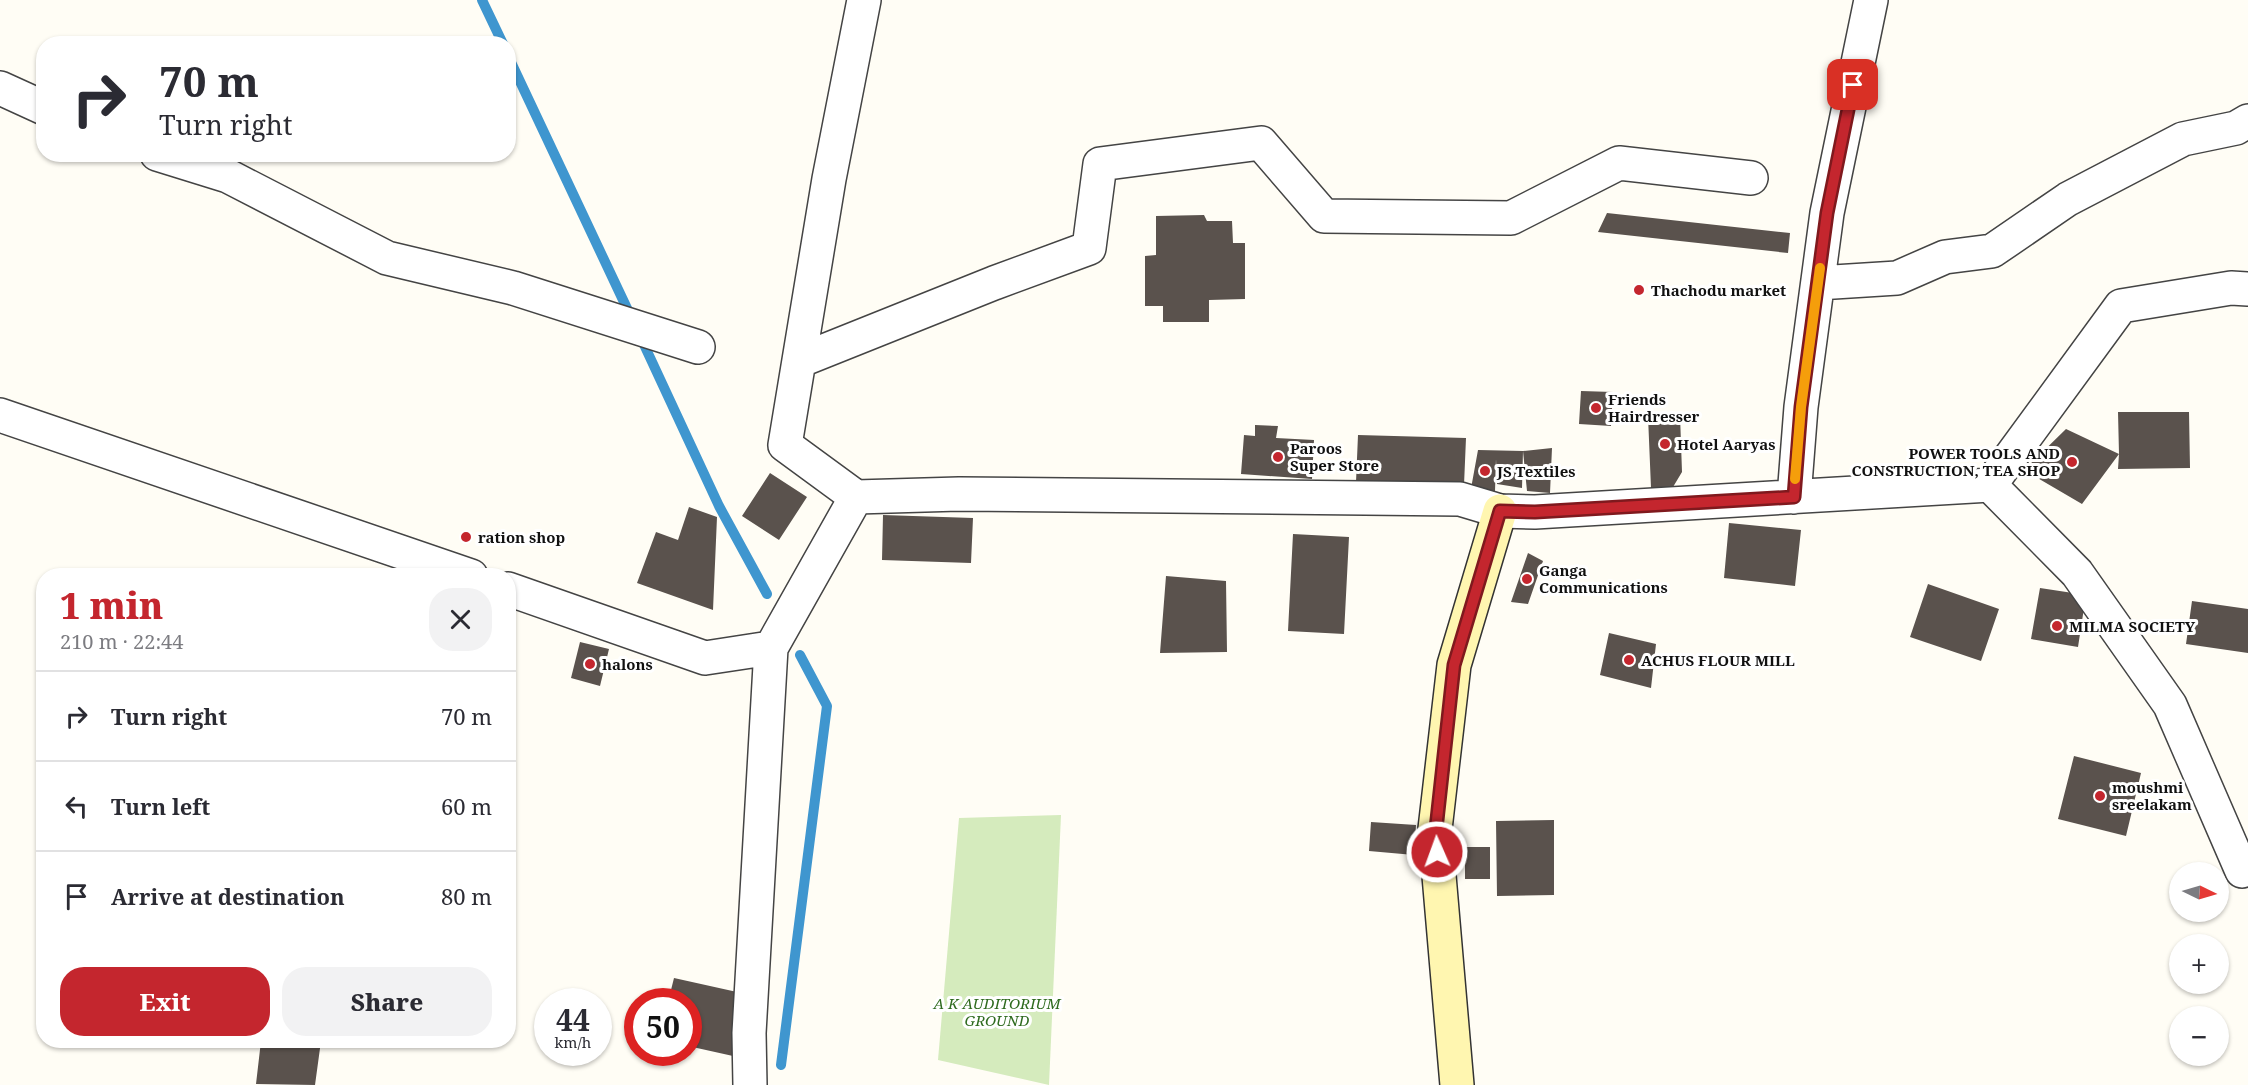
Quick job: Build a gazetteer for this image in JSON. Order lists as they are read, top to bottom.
{
  "parks": ["A K AUDITORIUM GROUND"],
  "places": [
    "Thachodu market",
    "Friends Hairdresser",
    "Hotel Aaryas",
    "Paroos Super Store",
    "POWER TOOLS AND CONSTRUCTION, TEA SHOP",
    "JS Textiles",
    "ration shop",
    "Ganga Communications",
    "MILMA SOCIETY",
    "ACHUS FLOUR MILL",
    "halons",
    "moushmi sreelakam"
  ],
  "north": "right",
  "page": {
    "turn": ["70 m", "Turn right"],
    "heading": ["1 min", "210 m · 22:44"],
    "list": [
      {
        "name": "Turn right",
        "value": "70 m"
      },
      {
        "name": "Turn left",
        "value": "60 m"
      },
      {
        "name": "Arrive at destination",
        "value": "80 m"
      }
    ],
    "map_buttons": ["+", "−"],
    "buttons": ["Exit", "Share"],
    "speed": "44 km/h",
    "limit": "50"
  }
}
